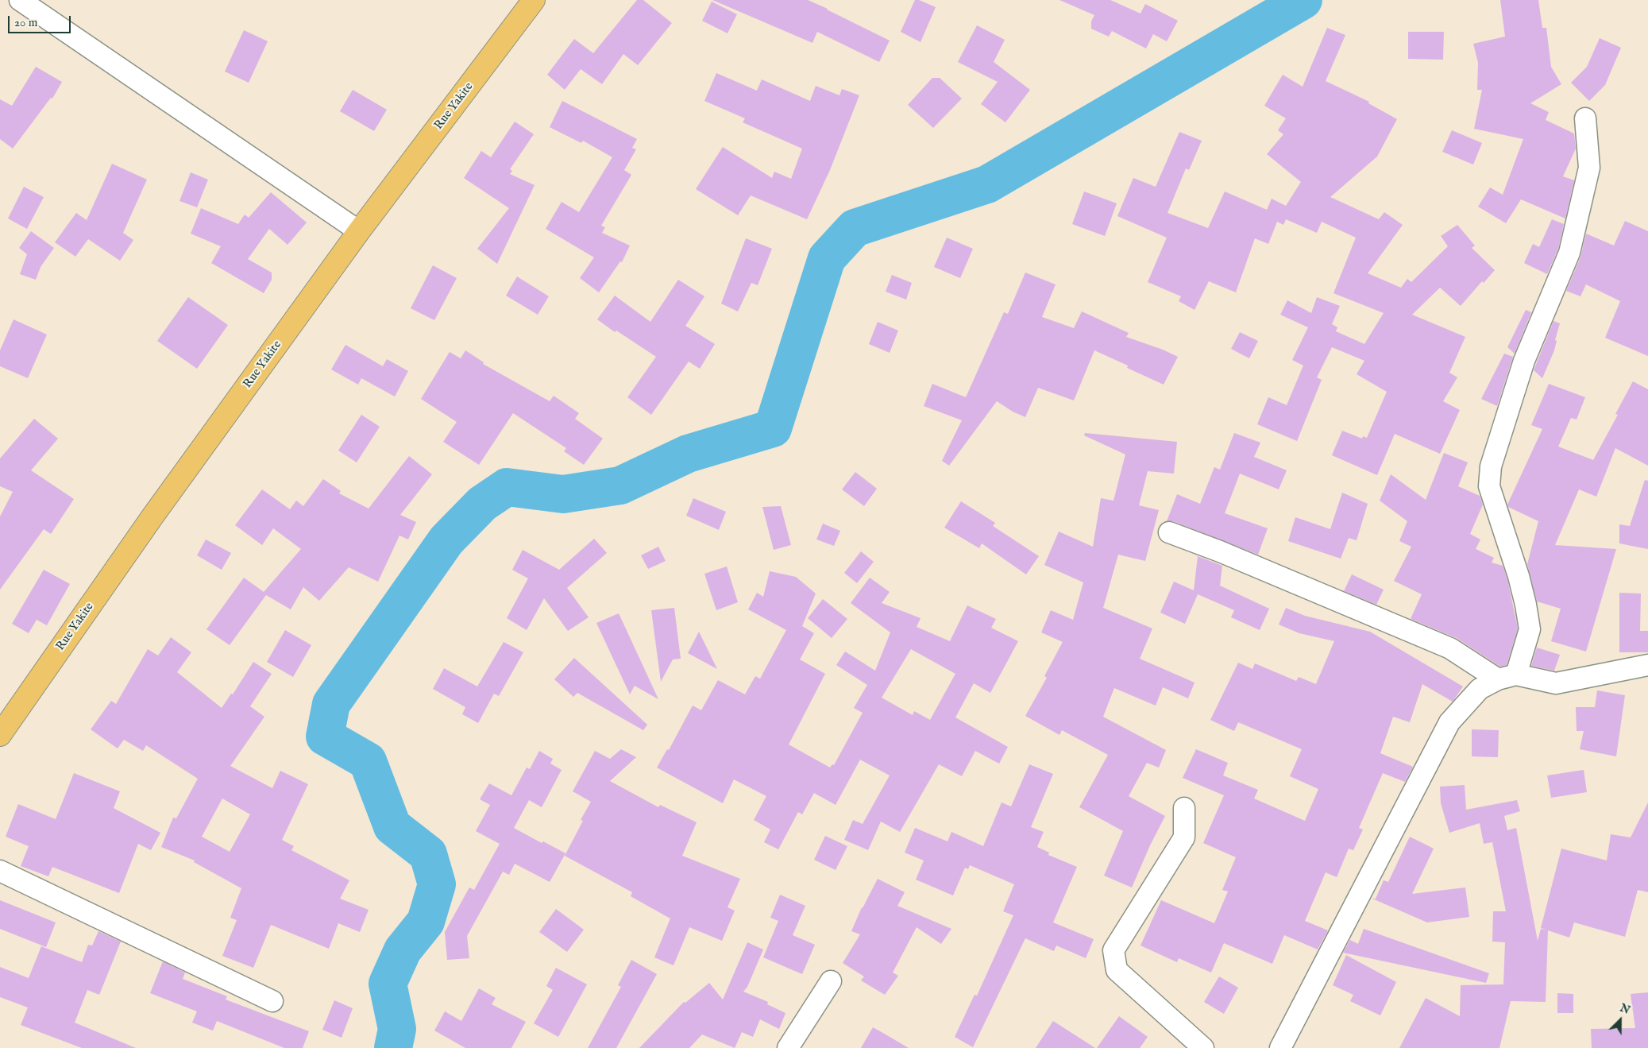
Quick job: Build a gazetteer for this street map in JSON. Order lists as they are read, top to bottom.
{
  "streets": {
    "main road": ["Rue Yakite"]
  },
  "scale_bar": "20 m",
  "north": "top right"
}
